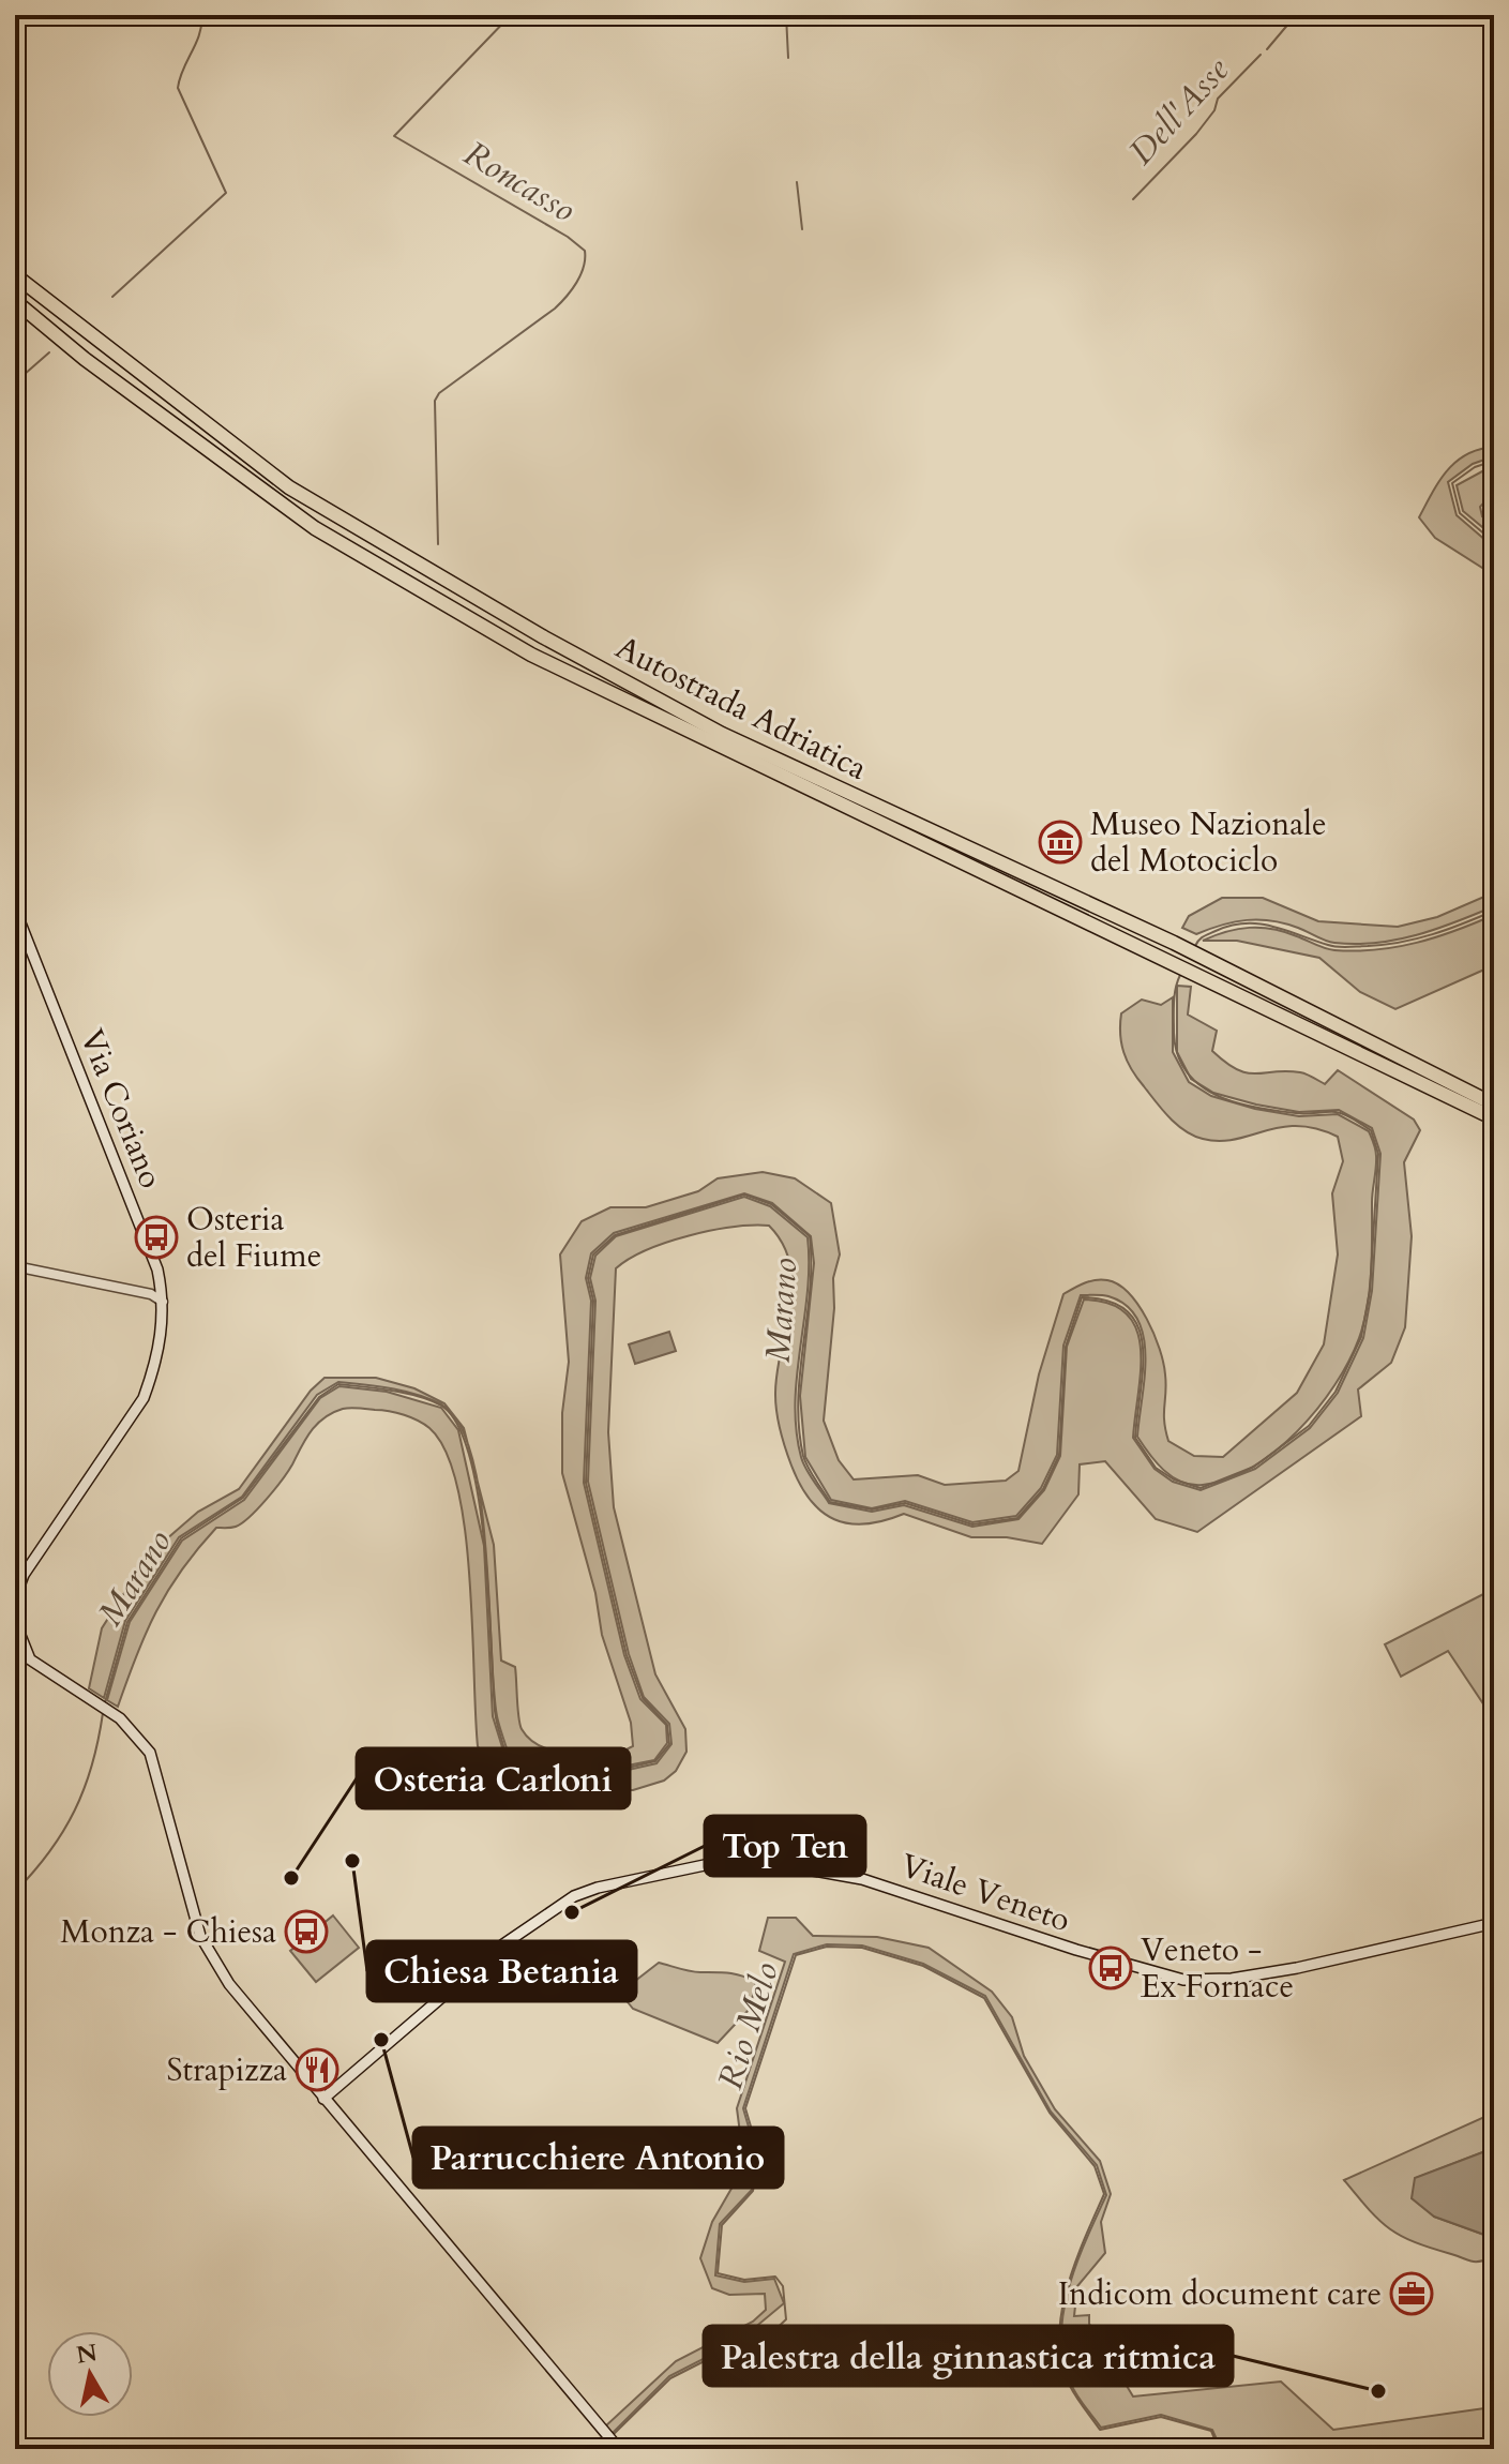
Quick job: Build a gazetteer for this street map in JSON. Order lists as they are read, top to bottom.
{
  "streets": {
    "highway": ["Autostrada Adriatica"],
    "main road": ["Via Coriano", "Viale Veneto"]
  },
  "water": [
    "Dell'Asse",
    "Roncasso",
    "Marano",
    "Rio Melo"
  ],
  "places": {
    "museum": ["Museo Nazionale del Motociclo"],
    "bus stop": ["Osteria del Fiume", "Monza - Chiesa", "Veneto - Ex Fornace"],
    "other": [
      "Chiesa Betania",
      "Osteria Carloni",
      "Top Ten",
      "Parrucchiere Antonio",
      "Palestra della ginnastica ritmica"
    ],
    "restaurant": ["Strapizza"],
    "office": ["Indicom document care"]
  },
  "north": "top"
}
